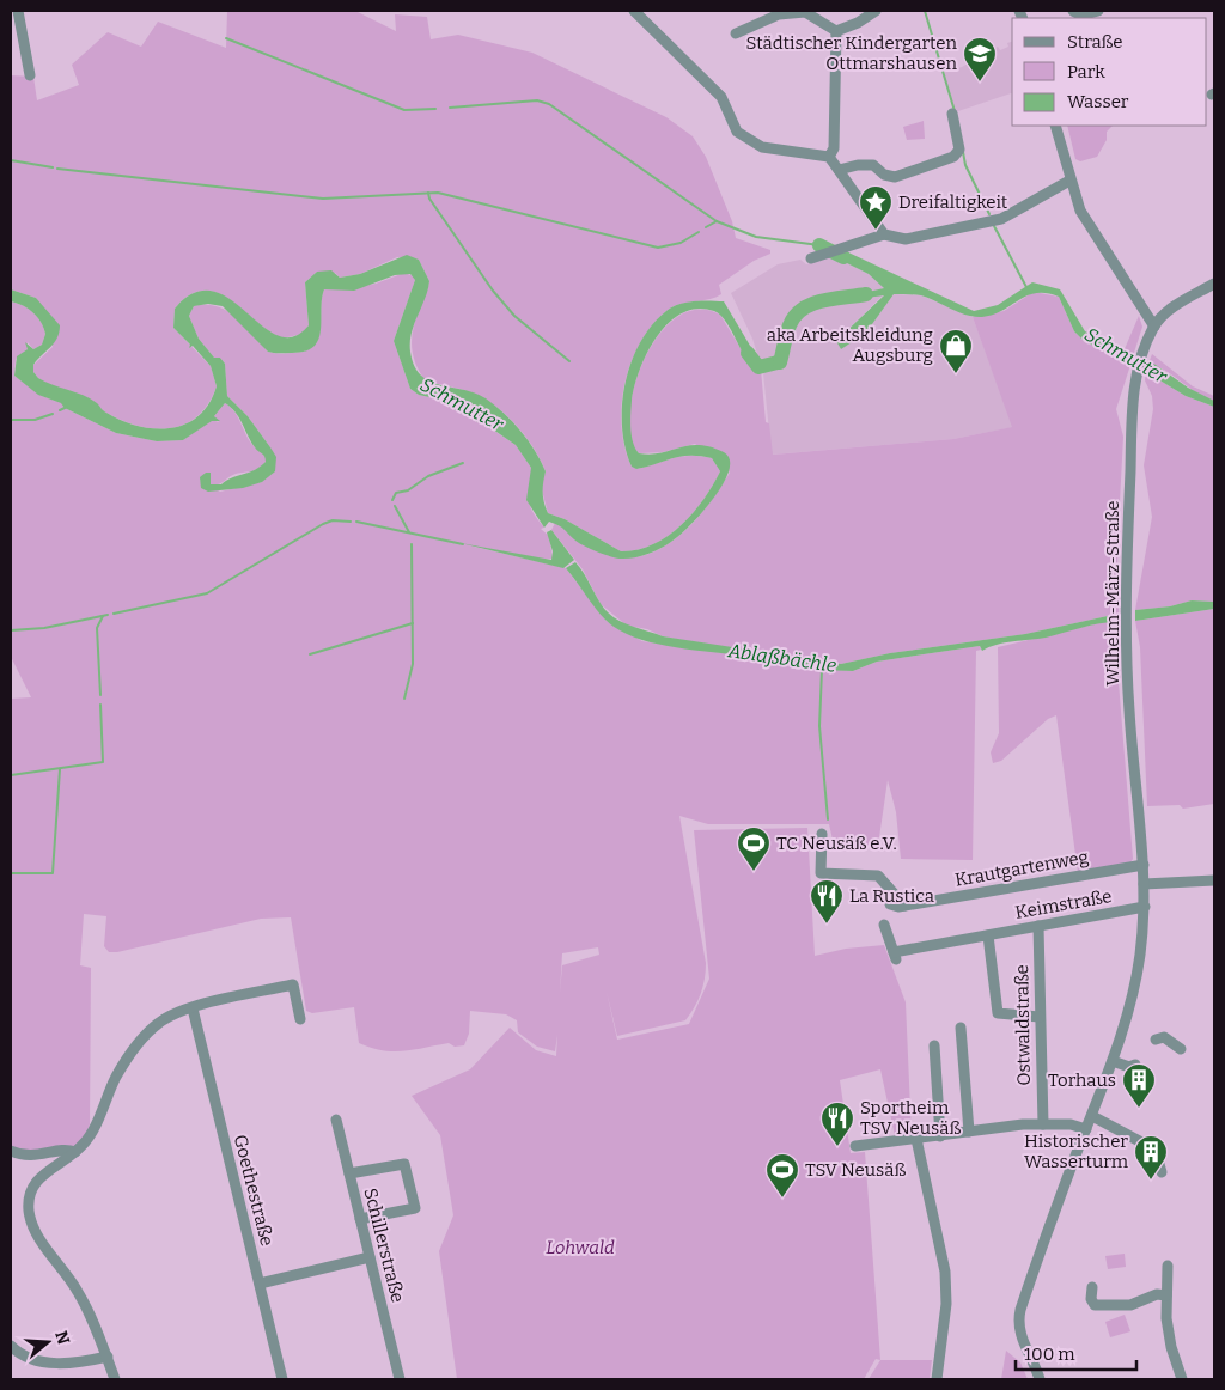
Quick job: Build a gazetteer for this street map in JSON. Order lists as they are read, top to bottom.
{
  "streets": {
    "street": [
      "Wilhelm-März-Straße",
      "Krautgartenweg",
      "Keimstraße",
      "Ostwaldstraße",
      "Goethestraße",
      "Schillerstraße"
    ]
  },
  "crossings": [
    ["Wilhelm-März-Straße", "Krautgartenweg"],
    ["Wilhelm-März-Straße", "Keimstraße"],
    ["Keimstraße", "Ostwaldstraße"]
  ],
  "water": ["Schmutter", "Ablaßbächle"],
  "parks": ["Lohwald"],
  "places": {
    "school or university": ["Städtischer Kindergarten Ottmarshausen"],
    "place": ["Dreifaltigkeit"],
    "shop": ["aka Arbeitskleidung Augsburg"],
    "sports": ["TC Neusäß e.V.", "TSV Neusäß"],
    "restaurant": ["La Rustica", "Sportheim TSV Neusäß"],
    "building": ["Torhaus", "Historischer Wasserturm"]
  },
  "legend": ["Straße", "Park", "Wasser"],
  "scale_bar": "100 m",
  "north": "right"
}
